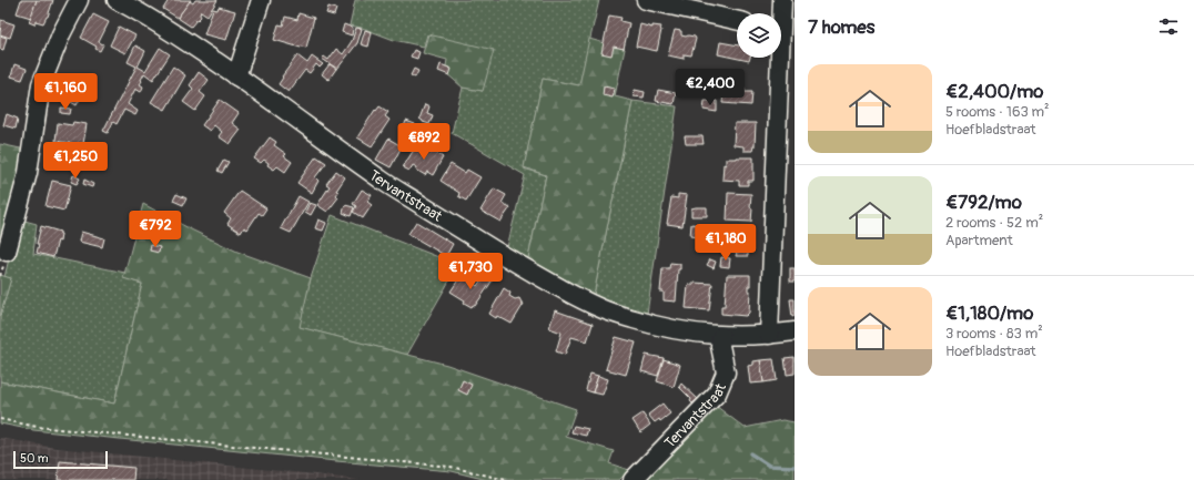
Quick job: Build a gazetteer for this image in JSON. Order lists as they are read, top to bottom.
{
  "streets": {
    "street": ["Tervantstraat"]
  },
  "scale_bar": "50 m",
  "page": {
    "heading": "7 homes",
    "list": [
      {
        "name": "€2,400/mo",
        "note": "5 rooms · 163 m² · Hoefbladstraat"
      },
      {
        "name": "€792/mo",
        "note": "2 rooms · 52 m² · Apartment"
      },
      {
        "name": "€1,180/mo",
        "note": "3 rooms · 83 m² · Hoefbladstraat"
      }
    ],
    "price": [
      "€2,400",
      "€1,160",
      "€892",
      "€1,250",
      "€792",
      "€1,180",
      "€1,730"
    ],
    "scale": "50 m"
  }
}
